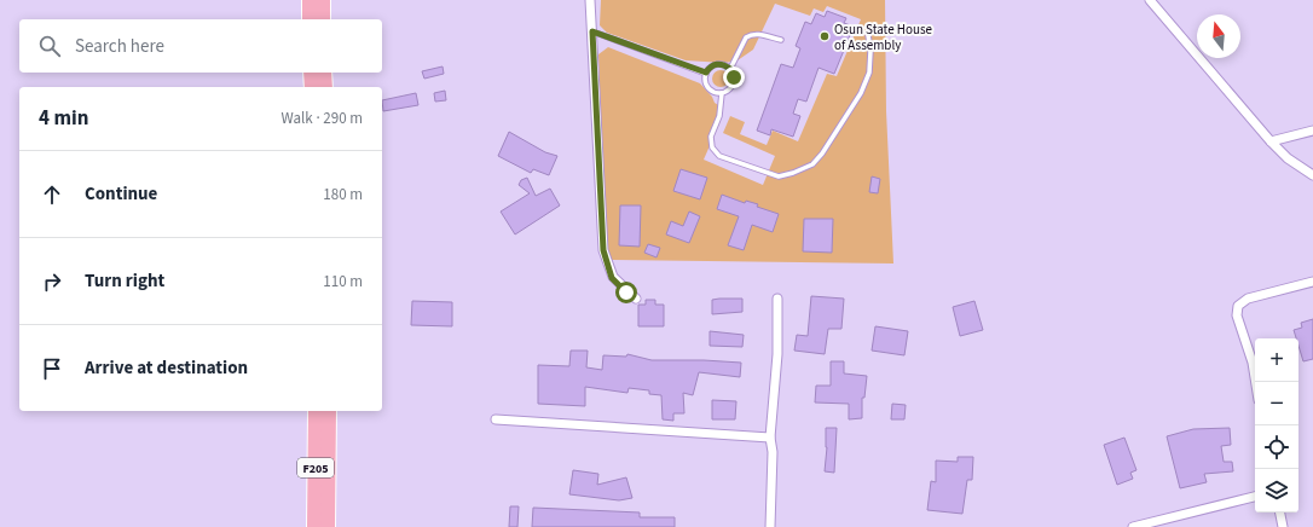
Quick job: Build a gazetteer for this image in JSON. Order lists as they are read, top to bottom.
{
  "streets": {
    "main road": ["F205"]
  },
  "places": ["Osun State House of Assembly"],
  "north": "top",
  "page": {
    "search": "Search here",
    "heading": ["4 min", "Walk · 290 m"],
    "list": [
      ["Continue", "180 m"],
      ["Turn right", "110 m"],
      "Arrive at destination"
    ],
    "map_buttons": ["+", "−"]
  }
}
